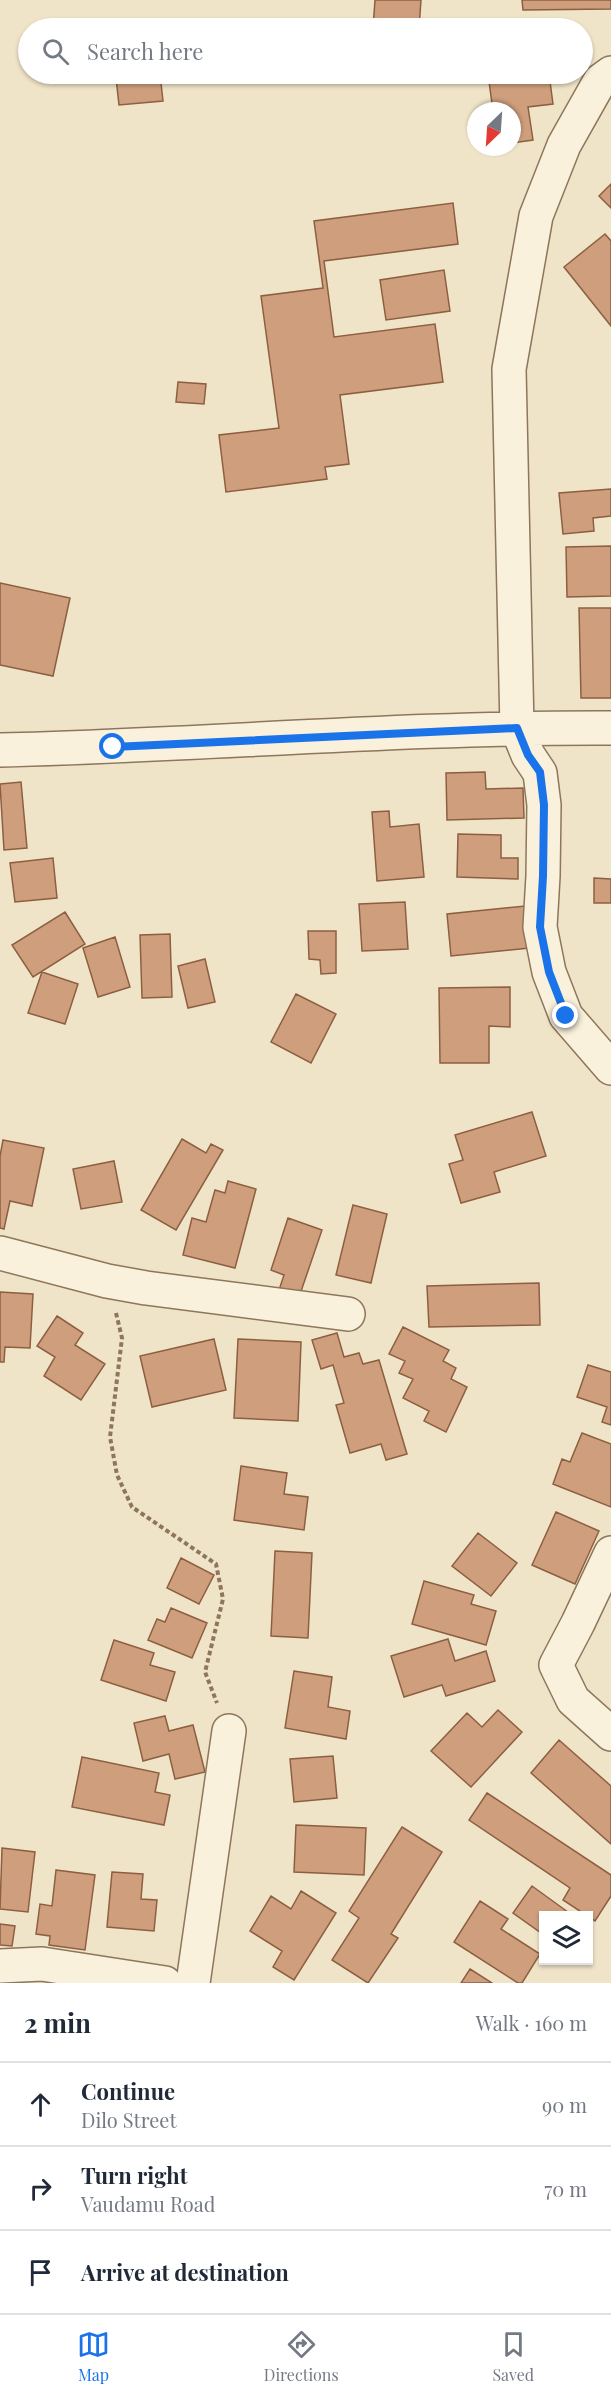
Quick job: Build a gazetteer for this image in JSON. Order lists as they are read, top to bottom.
{
  "north": "bottom left",
  "page": {
    "search": "Search here",
    "heading": ["2 min", "Walk · 160 m"],
    "list": [
      ["Continue", "Dilo Street", "90 m"],
      ["Turn right", "Vaudamu Road", "70 m"],
      "Arrive at destination"
    ],
    "nav": ["Map", "Directions", "Saved"]
  }
}
